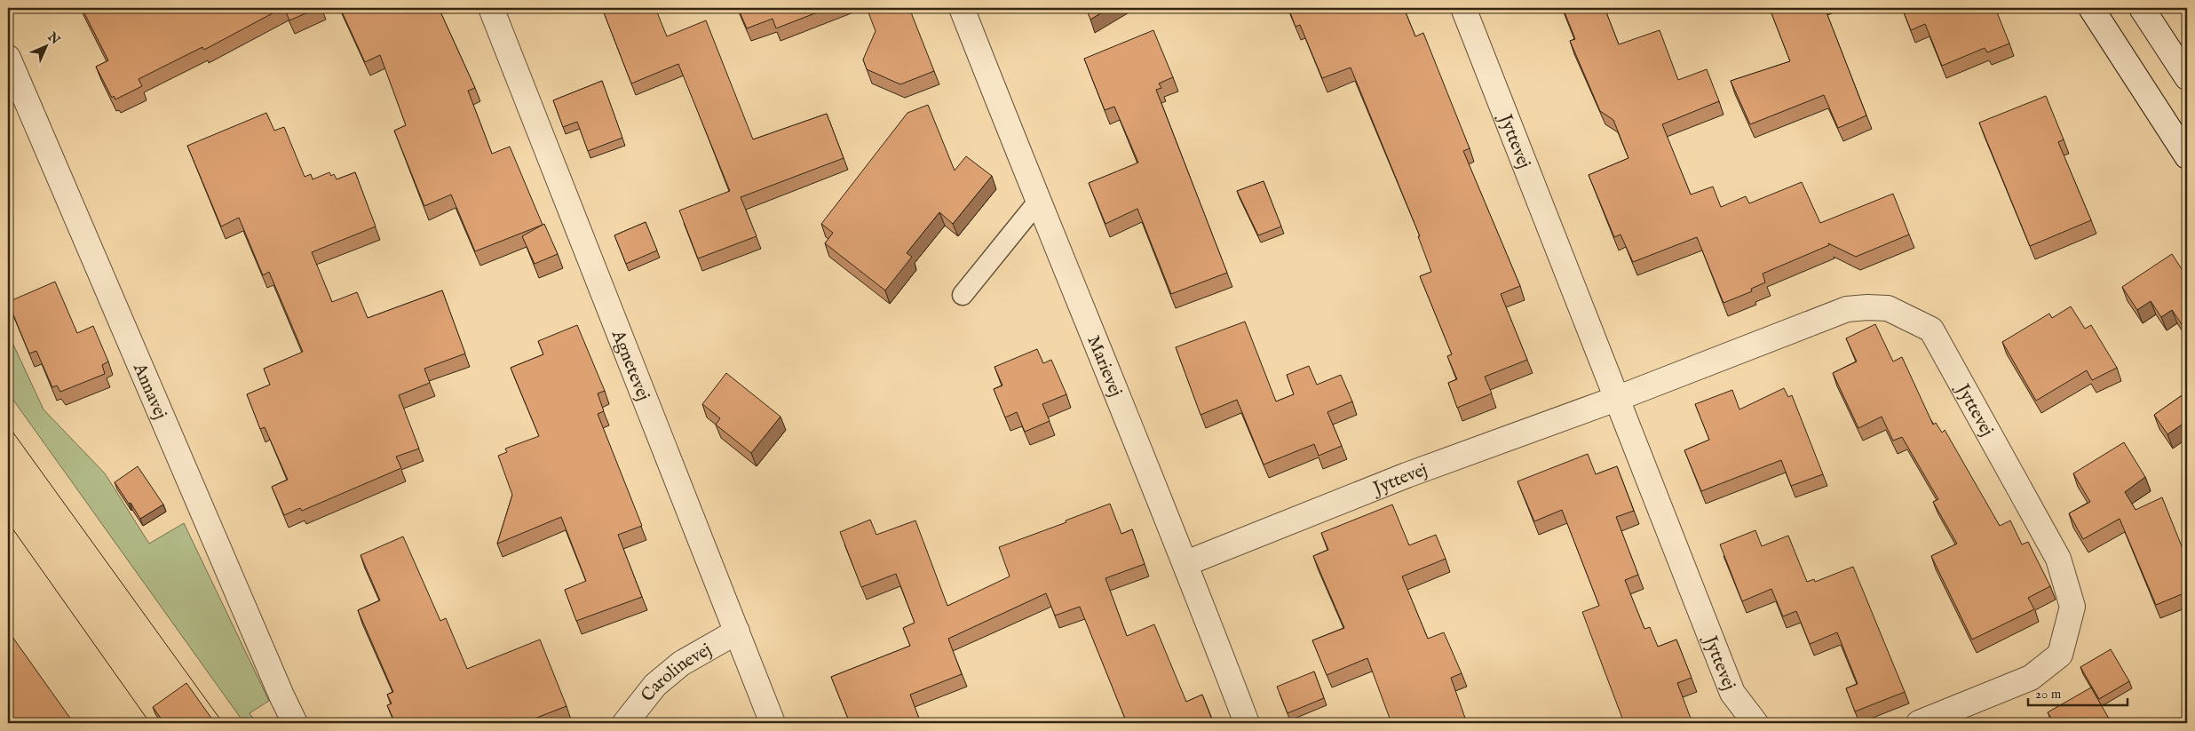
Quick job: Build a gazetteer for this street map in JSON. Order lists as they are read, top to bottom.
{
  "streets": {
    "street": [
      "Jyttevej",
      "Agnetevej",
      "Marievej",
      "Annavej",
      "Carolinevej"
    ]
  },
  "crossings": [
    ["Jyttevej", "Marievej"],
    ["Agnetevej", "Carolinevej"]
  ],
  "scale_bar": "20 m",
  "north": "top right"
}
